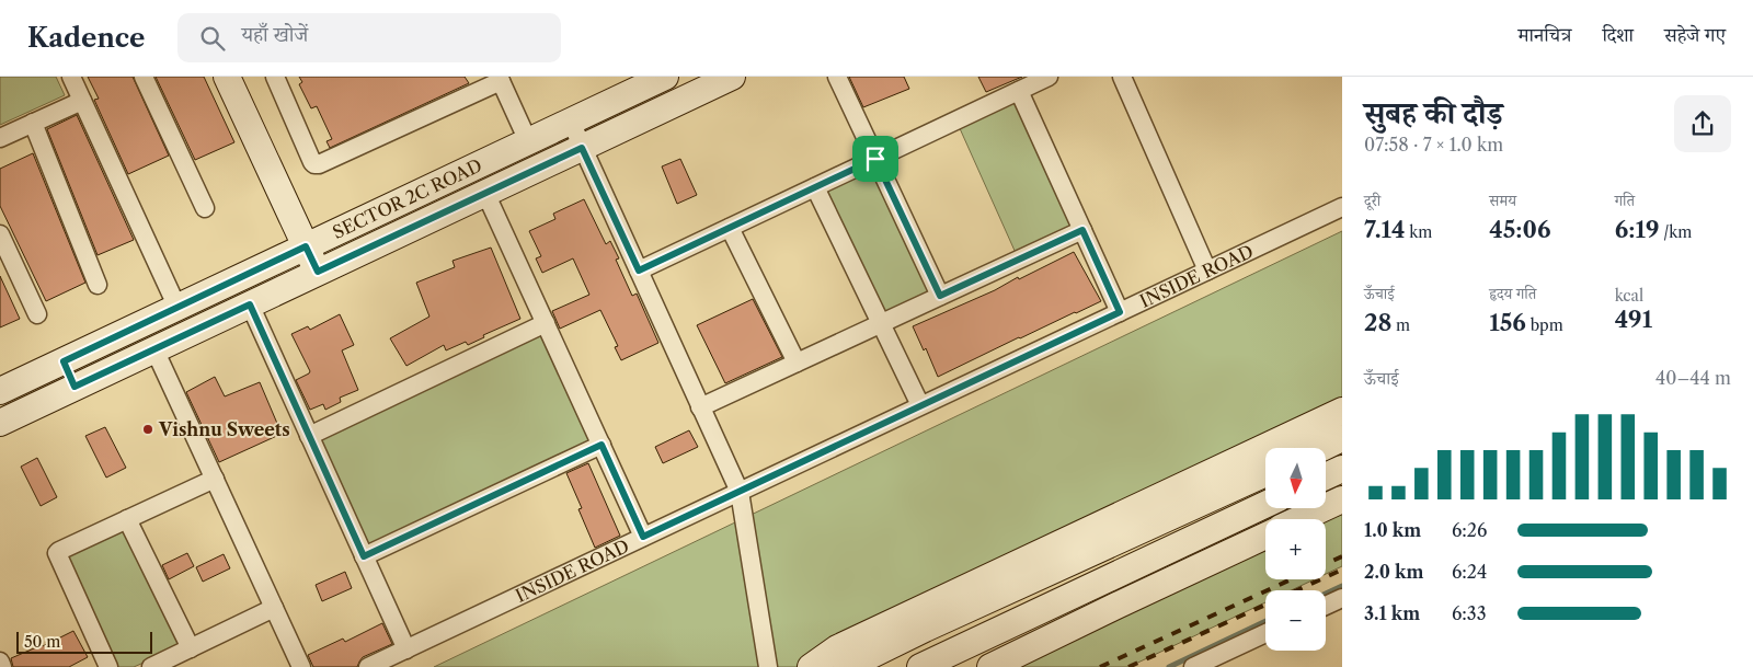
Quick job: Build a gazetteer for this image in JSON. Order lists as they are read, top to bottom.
{
  "streets": {
    "main road": ["SECTOR 2C ROAD"],
    "street": ["INSIDE ROAD"]
  },
  "places": ["Vishnu Sweets"],
  "scale_bar": "50 m",
  "north": "bottom",
  "page": {
    "header": "Kadence",
    "search": "यहाँ खोजें",
    "nav": ["मानचित्र", "दिशा", "सहेजे गए"],
    "heading": ["सुबह की दौड़", "07:58 · 7 × 1.0 km"],
    "stats": [
      ["दूरी", "7.14 km"],
      ["समय", "45:06"],
      ["गति", "6:19 /km"],
      ["ऊँचाई", "28 m"],
      ["हृदय गति", "156 bpm"],
      ["kcal", "491"]
    ],
    "chart": ["ऊँचाई", "40–44 m"],
    "map_buttons": ["+", "−"],
    "list": [
      {
        "name": "1.0 km",
        "note": "6:26"
      },
      {
        "name": "2.0 km",
        "note": "6:24"
      },
      {
        "name": "3.1 km",
        "note": "6:33"
      }
    ],
    "scale": "50 m"
  }
}
